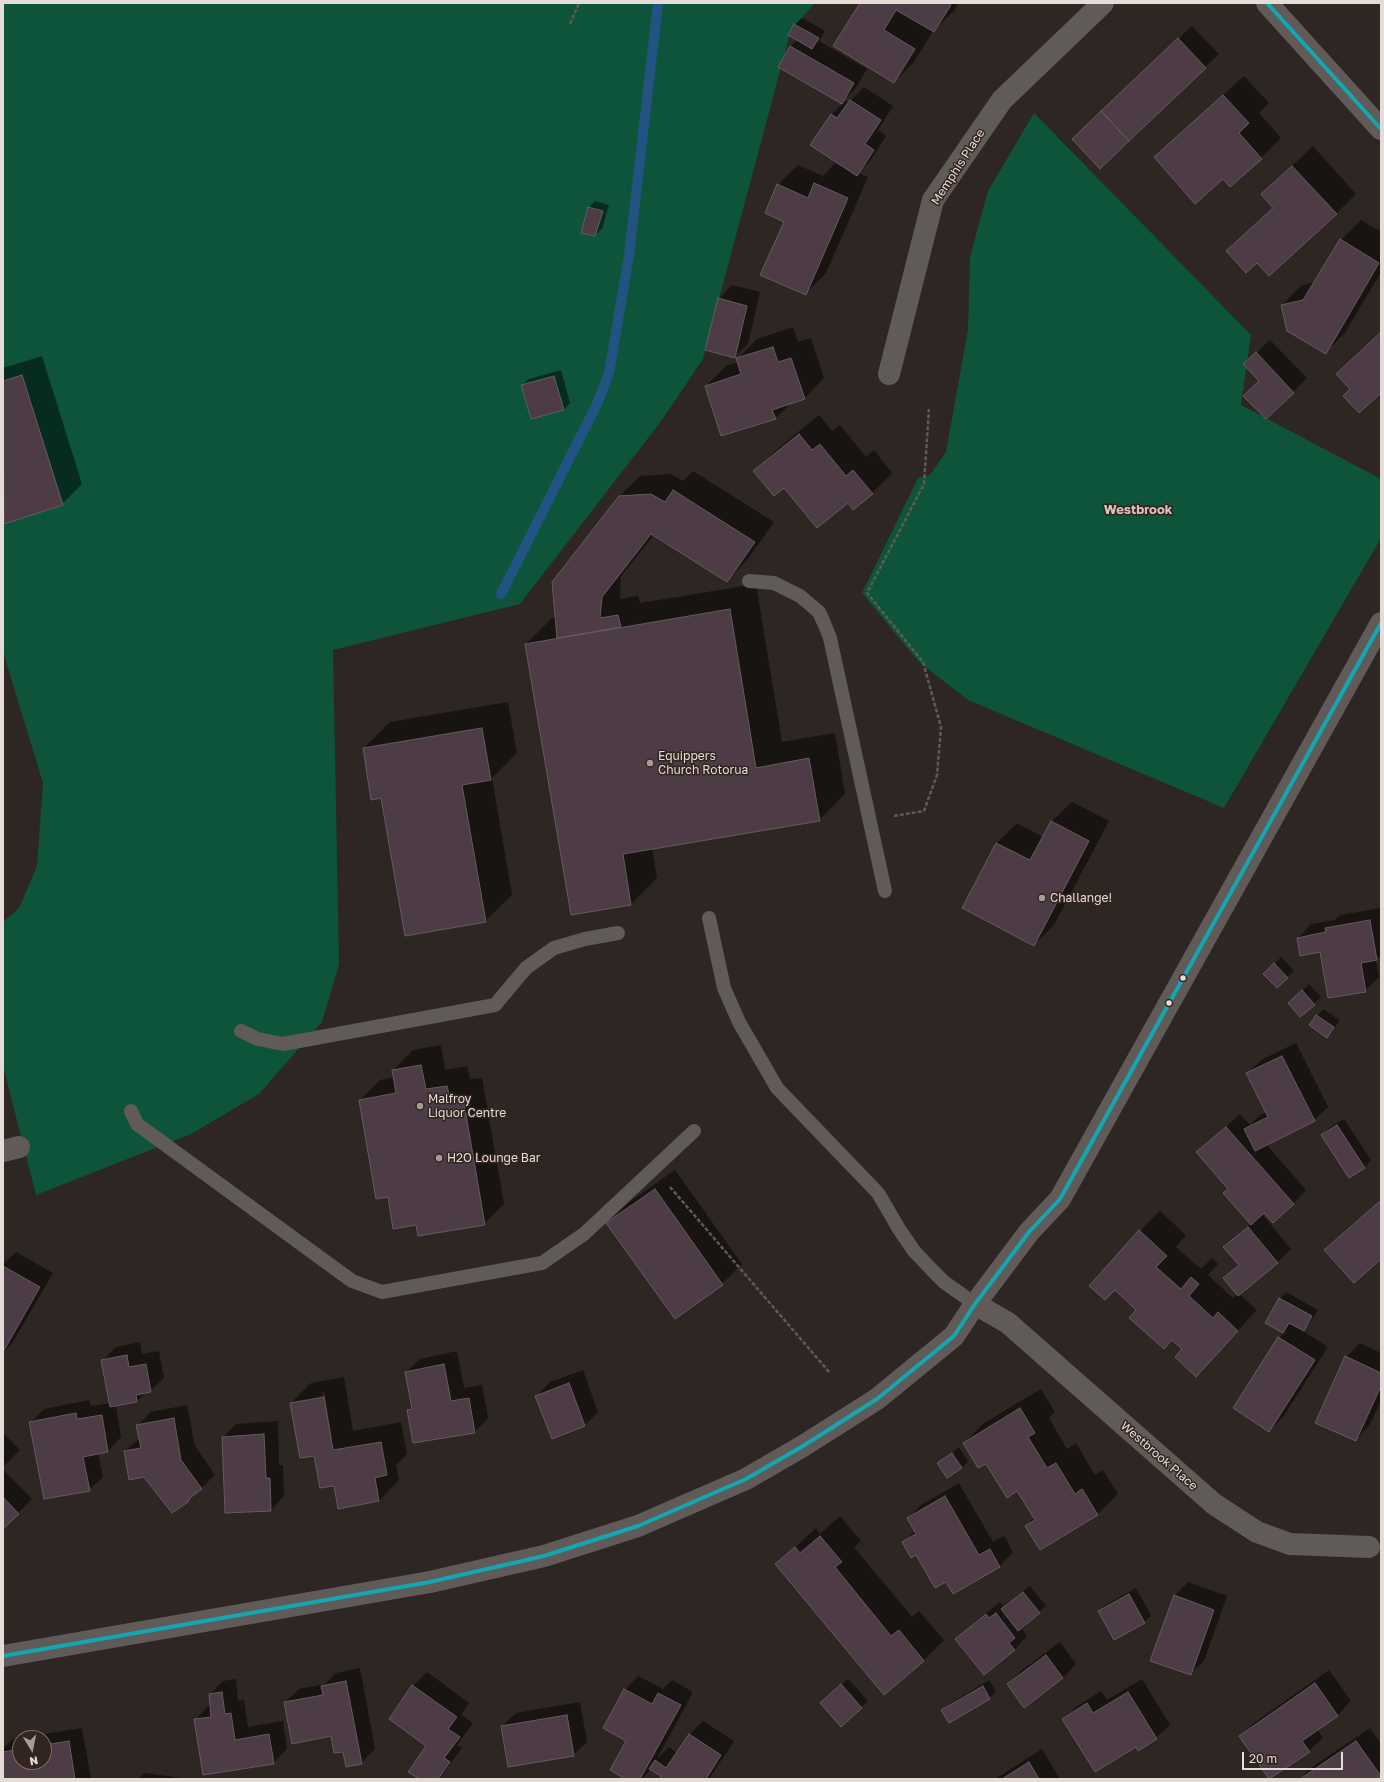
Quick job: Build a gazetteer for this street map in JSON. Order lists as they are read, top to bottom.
{
  "streets": {
    "main road": ["Memphis Place", "Westbrook Place"]
  },
  "districts": ["Westbrook"],
  "places": [
    "Equippers Church Rotorua",
    "Challange!",
    "Malfroy Liquor Centre",
    "H2O Lounge Bar"
  ],
  "scale_bar": "20 m",
  "north": "bottom"
}
